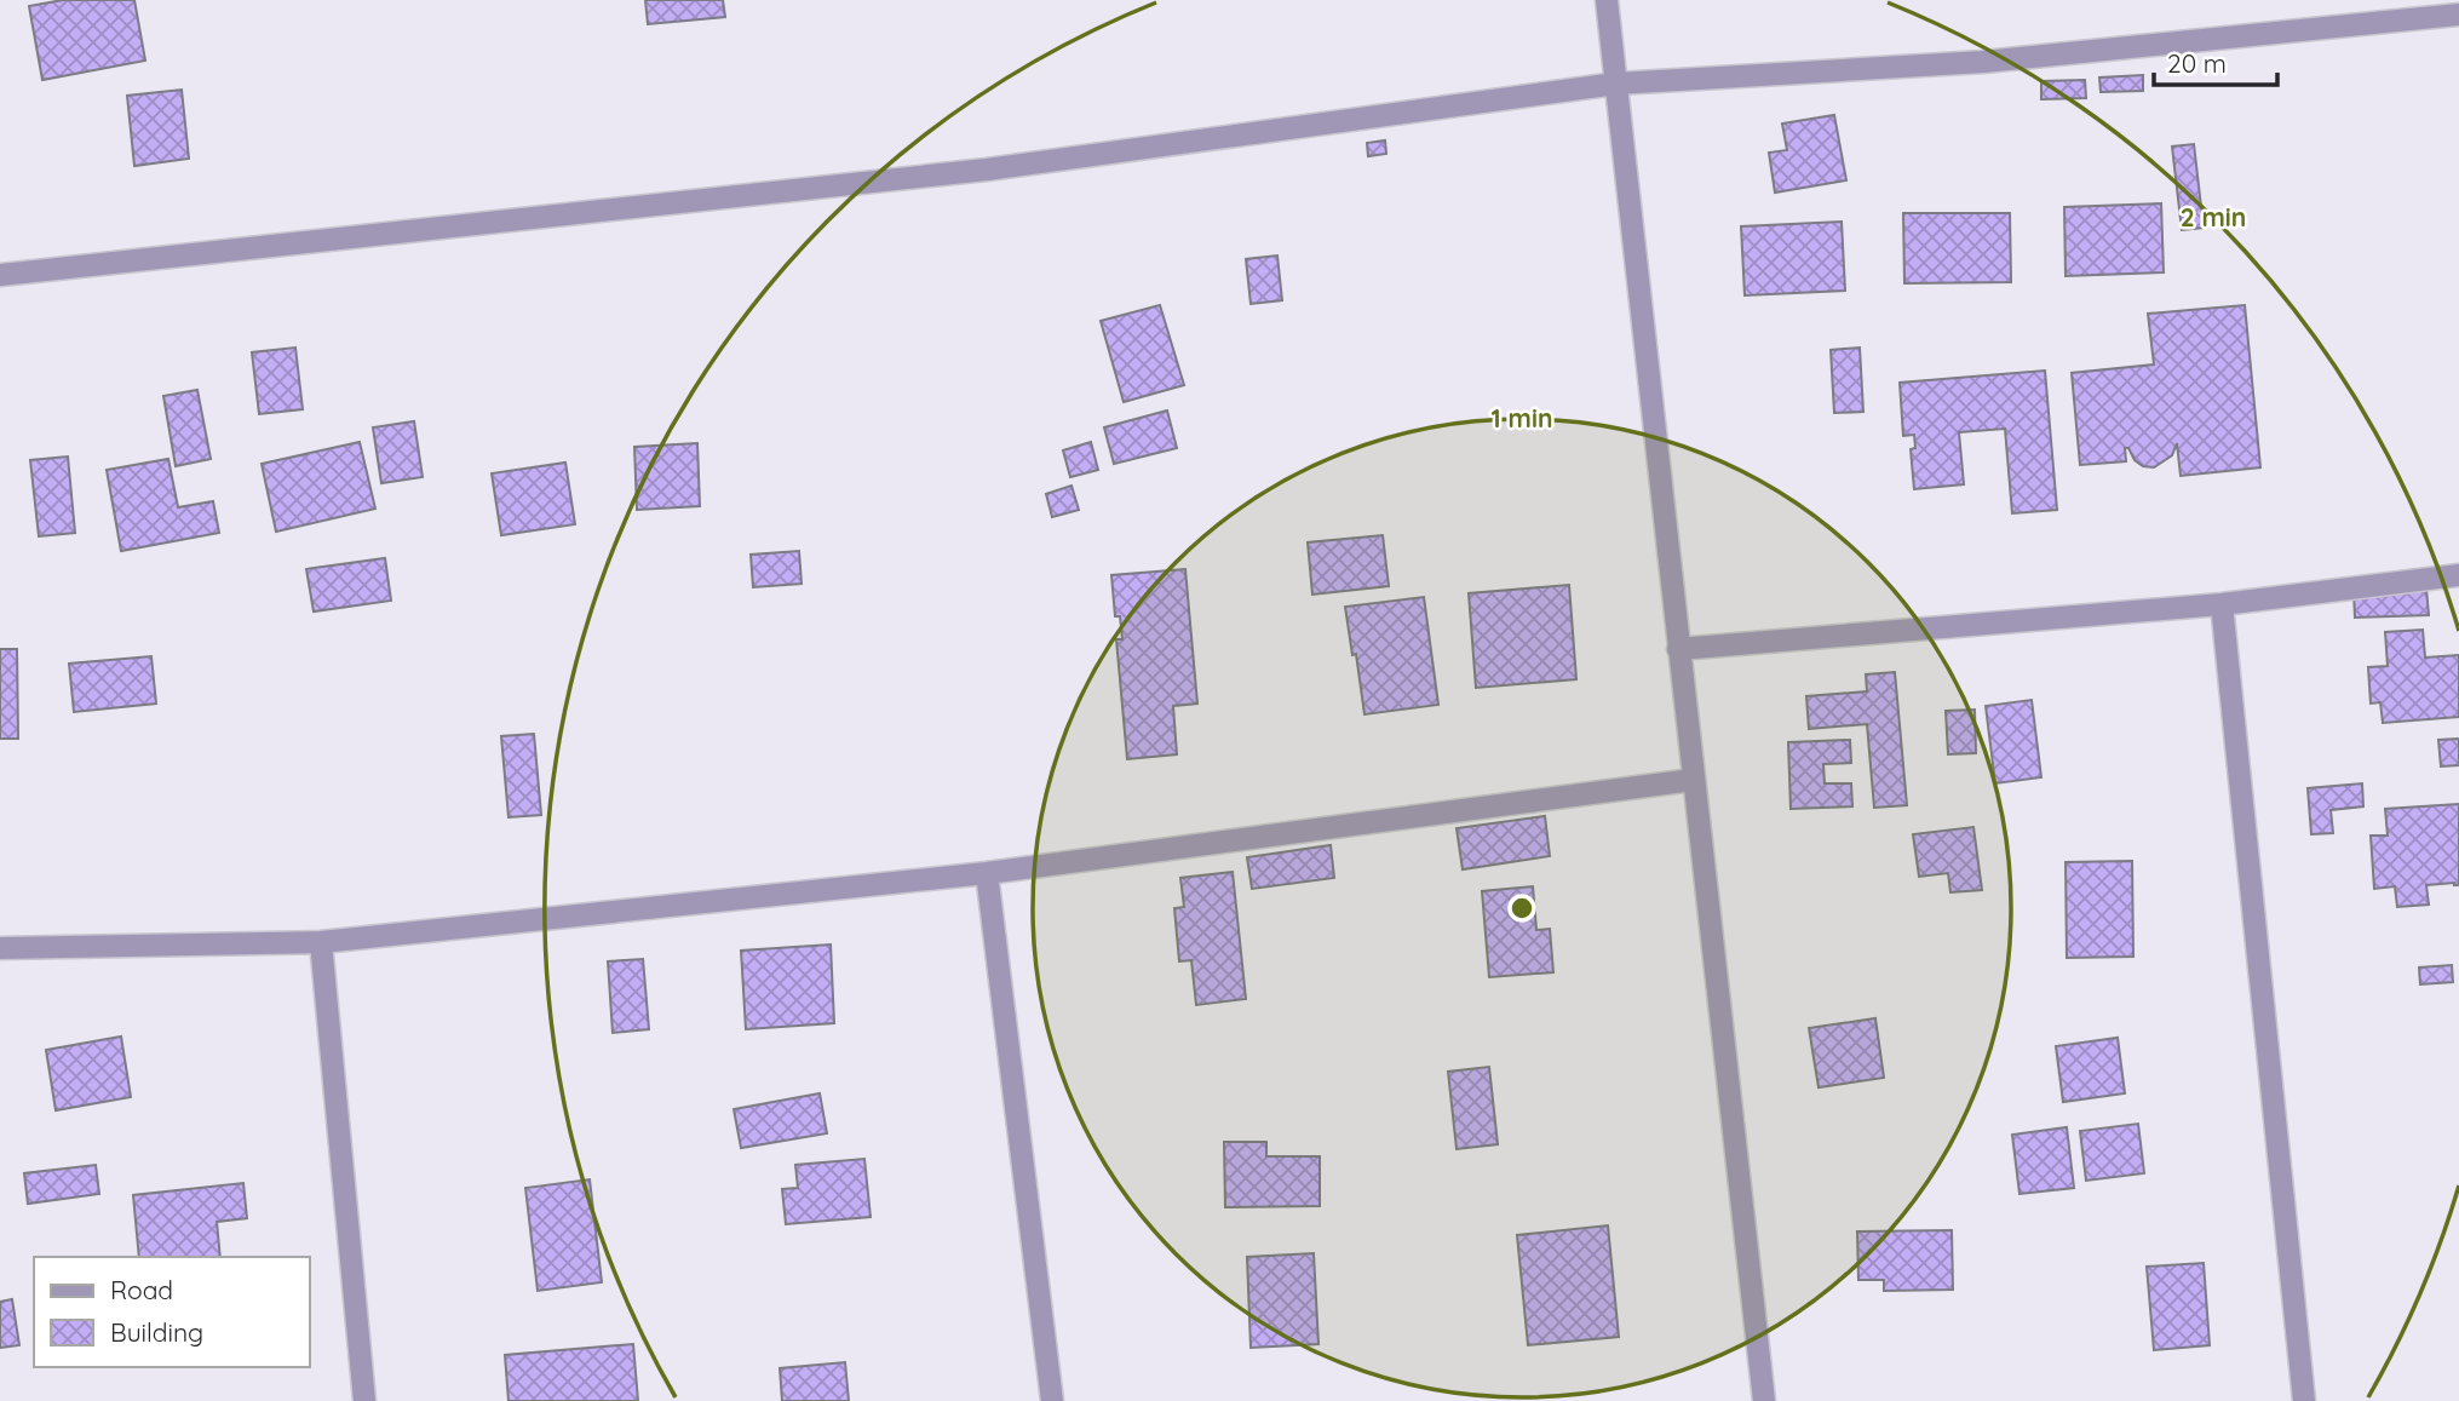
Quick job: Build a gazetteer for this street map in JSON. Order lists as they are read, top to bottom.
{
  "legend": ["Road", "Building"],
  "scale_bar": "20 m",
  "rings": ["2 min", "1 min"]
}
